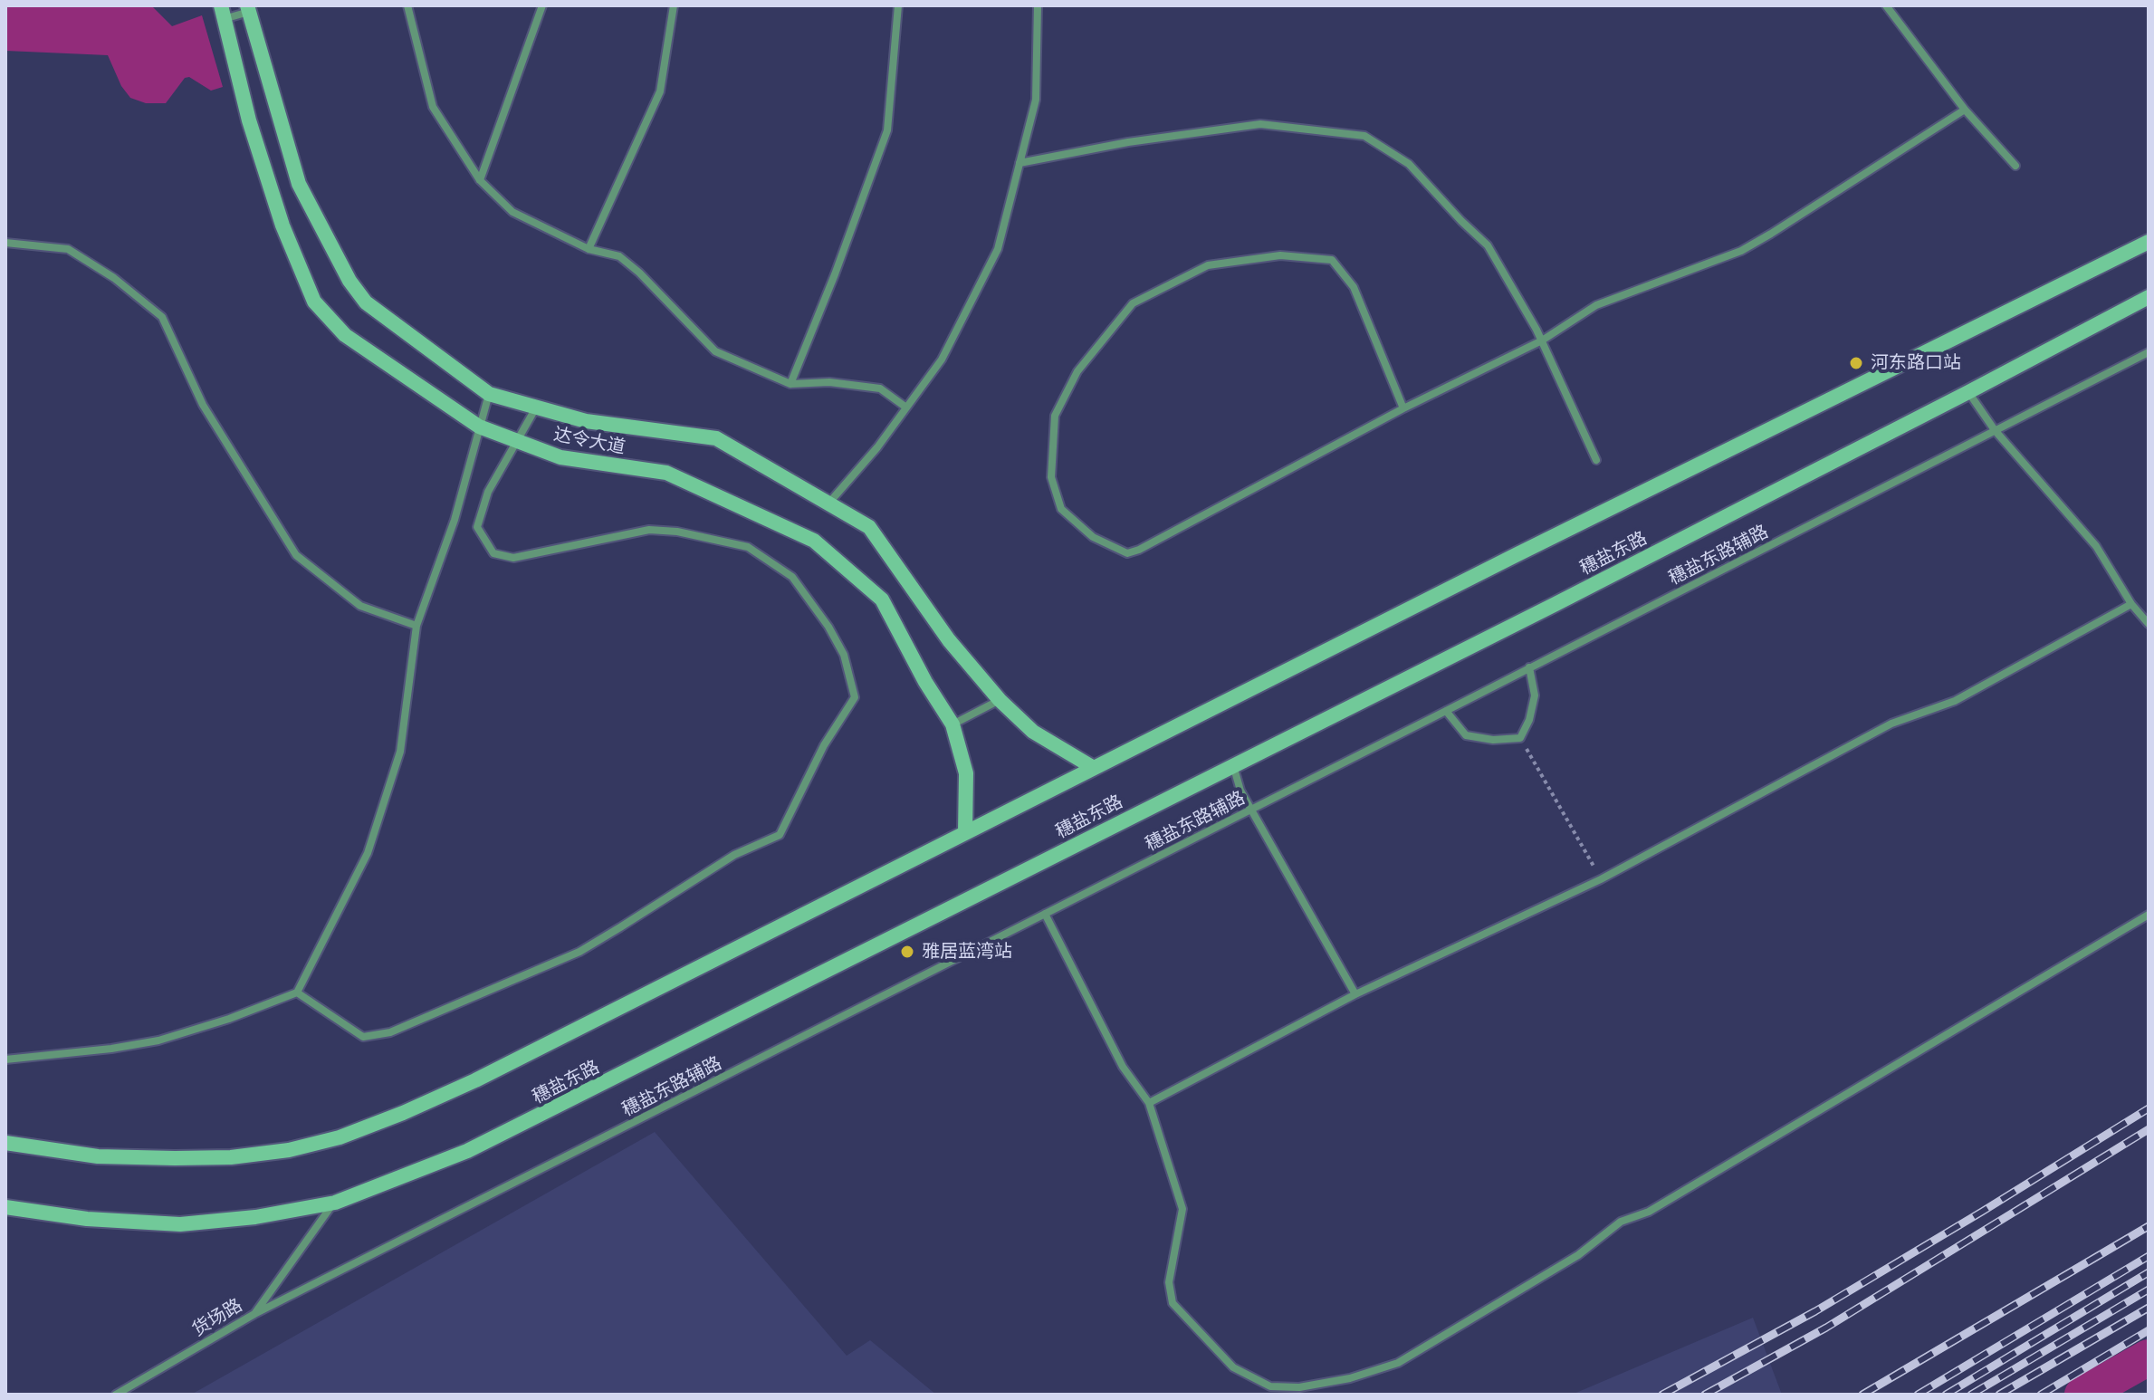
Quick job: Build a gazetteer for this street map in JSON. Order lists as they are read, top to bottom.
{
  "streets": {
    "main road": ["达令大道", "穗盐东路"],
    "street": ["穗盐东路辅路", "货场路"]
  },
  "crossings": [
    ["穗盐东路", "货场路"],
    ["穗盐东路辅路", "货场路"]
  ],
  "places": ["河东路口站", "雅居蓝湾站"]
}
